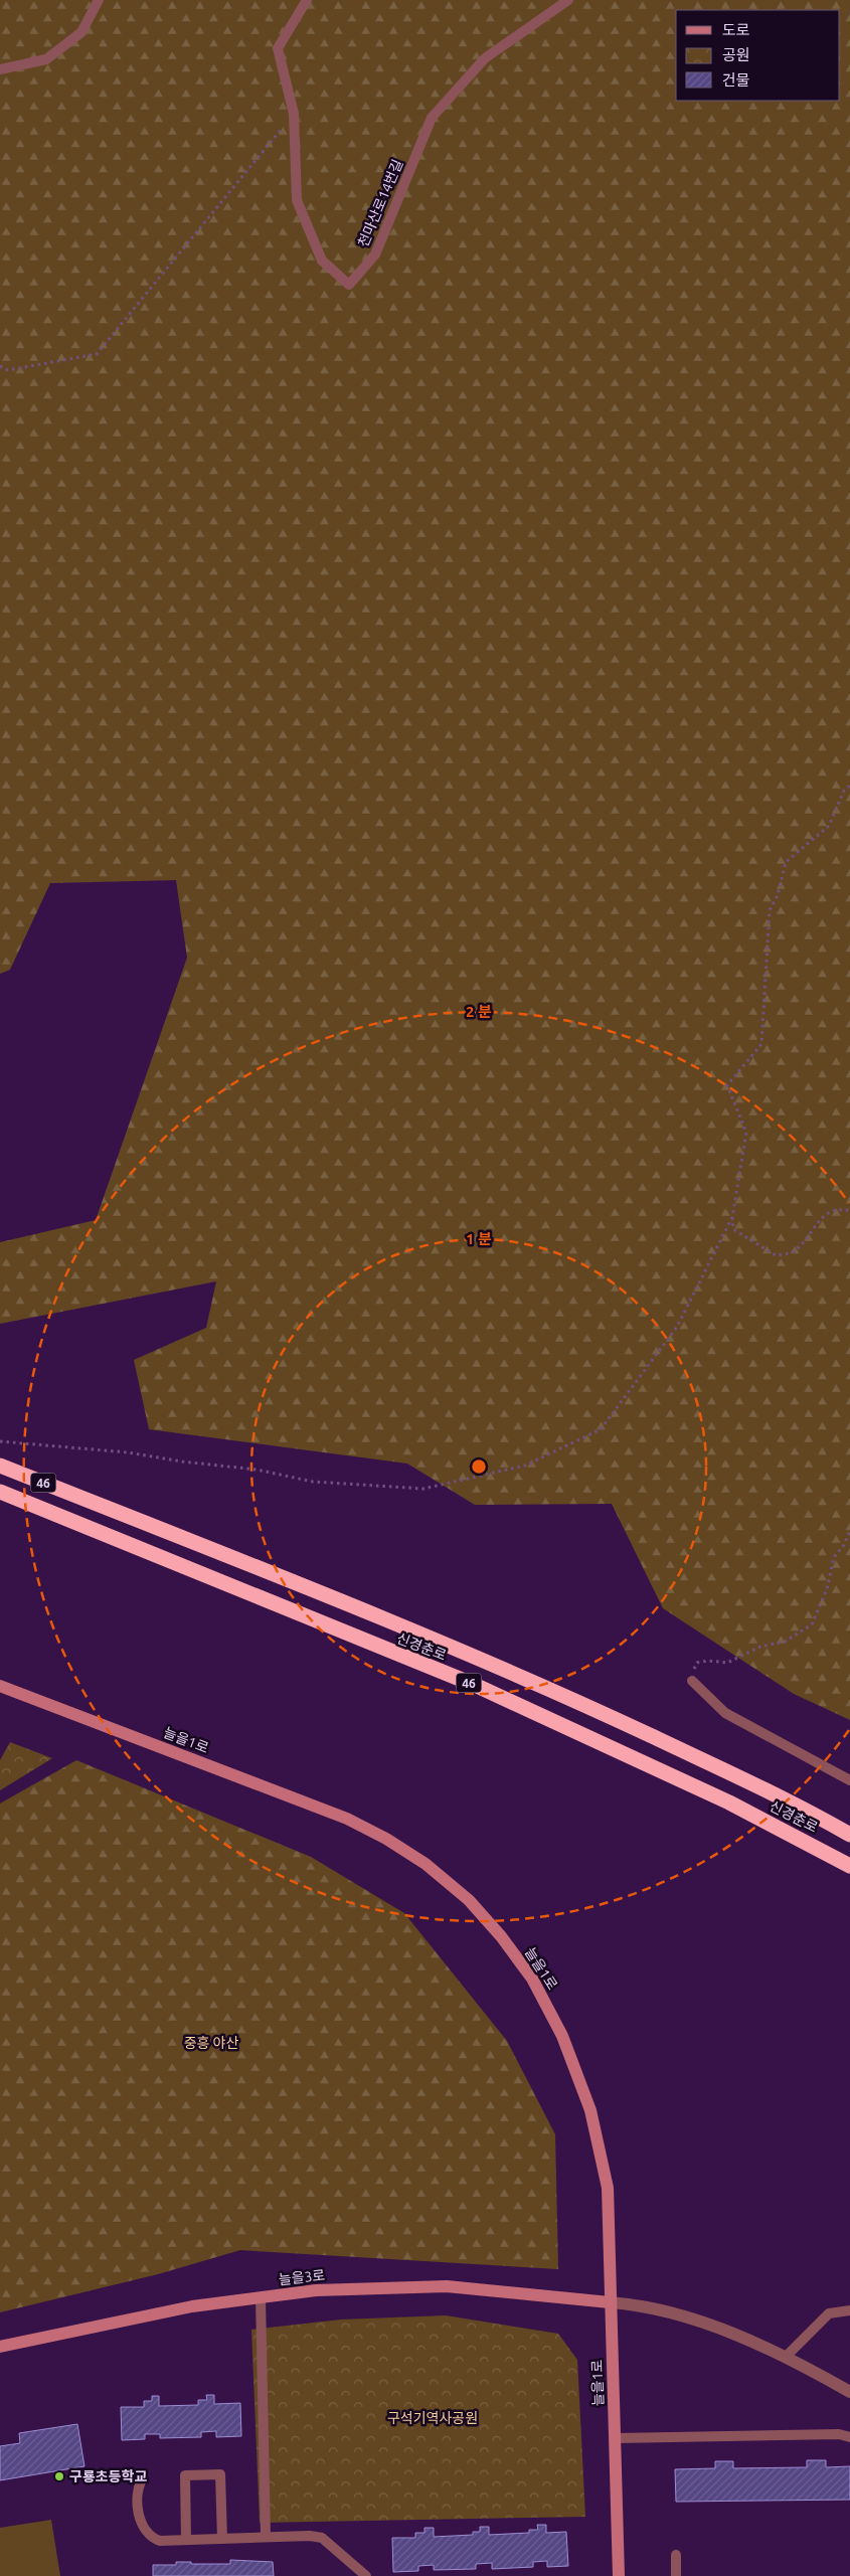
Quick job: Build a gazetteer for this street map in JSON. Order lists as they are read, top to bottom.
{
  "streets": {
    "highway": ["46", "신경춘로"],
    "street": ["늘을1로", "늘을3로"],
    "lane": ["천마산로14번길"]
  },
  "crossings": [
    ["늘을1로", "늘을3로"]
  ],
  "parks": ["중흥 야산", "구석기역사공원"],
  "places": ["구룡초등학교"],
  "legend": ["도로", "공원", "건물"],
  "rings": ["2 분", "1 분"]
}
